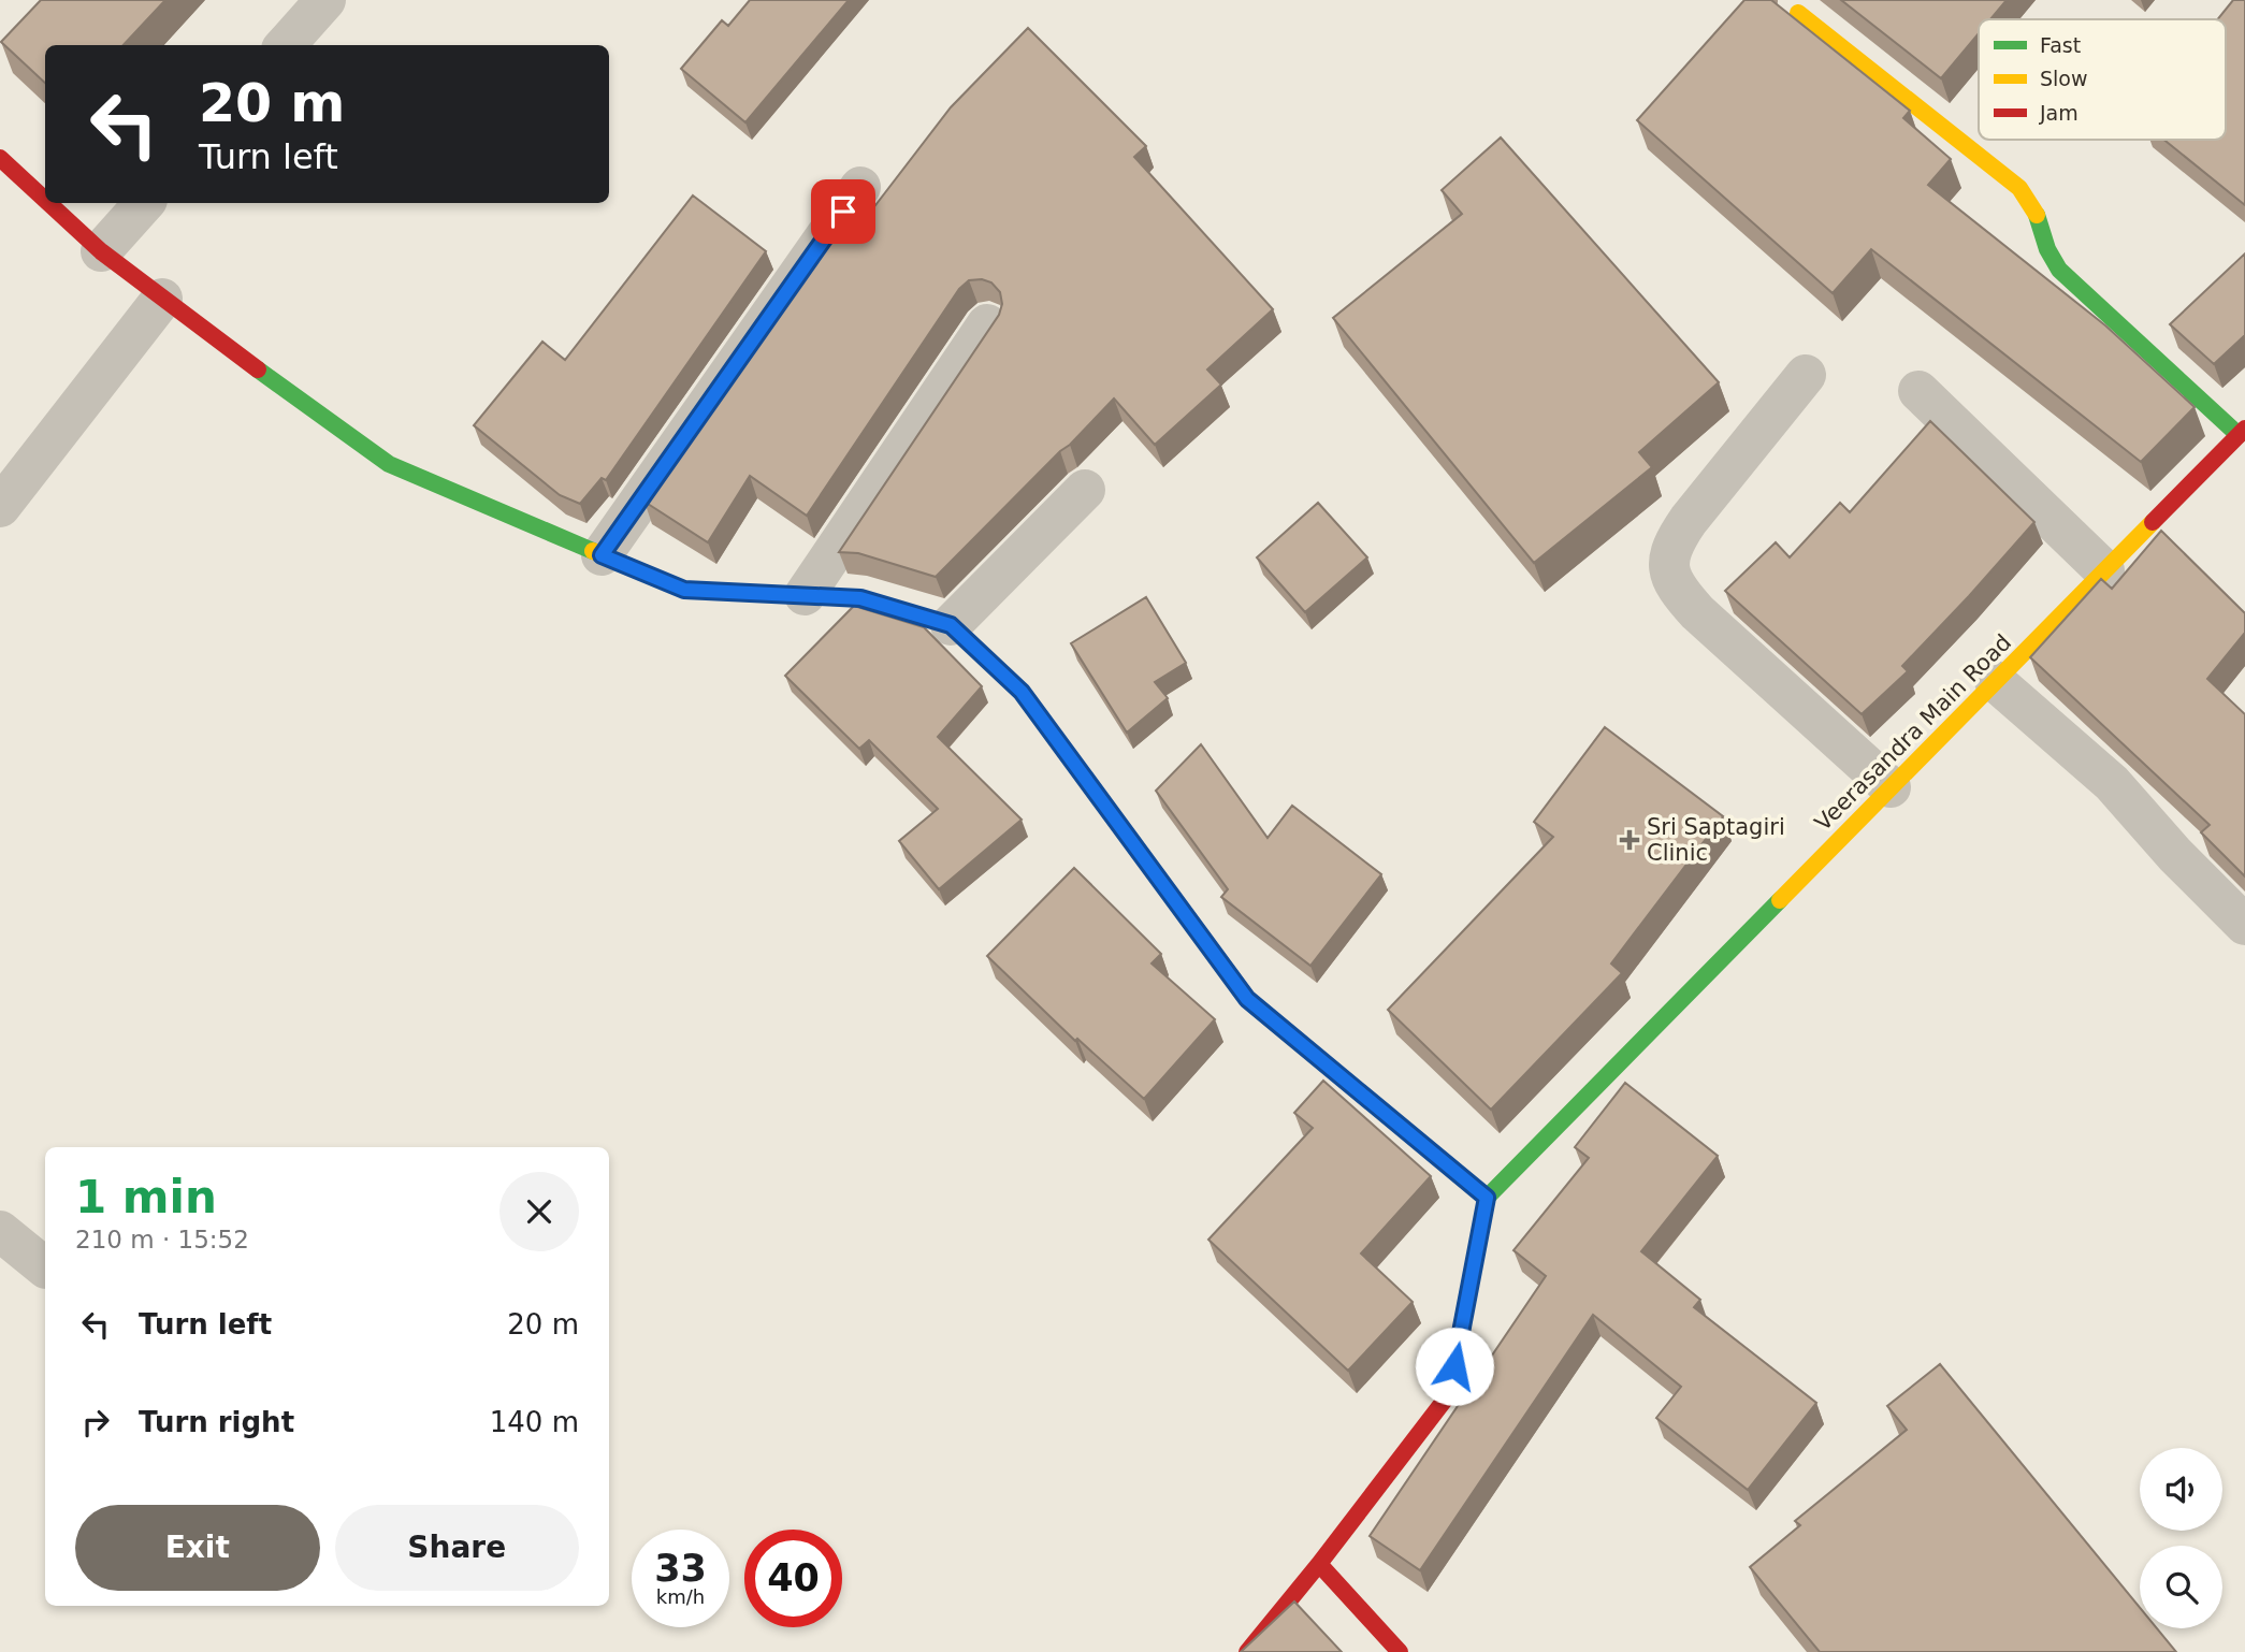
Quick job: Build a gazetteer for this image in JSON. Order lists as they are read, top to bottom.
{
  "streets": {
    "street": ["Veerasandra Main Road"]
  },
  "places": {
    "health": ["Sri Saptagiri Clinic"]
  },
  "legend": ["Fast", "Slow", "Jam"],
  "page": {
    "turn": ["20 m", "Turn left"],
    "heading": ["1 min", "210 m · 15:52"],
    "list": [
      {
        "name": "Turn left",
        "value": "20 m"
      },
      {
        "name": "Turn right",
        "value": "140 m"
      }
    ],
    "buttons": ["Exit", "Share"],
    "speed": "33 km/h",
    "limit": "40"
  }
}
